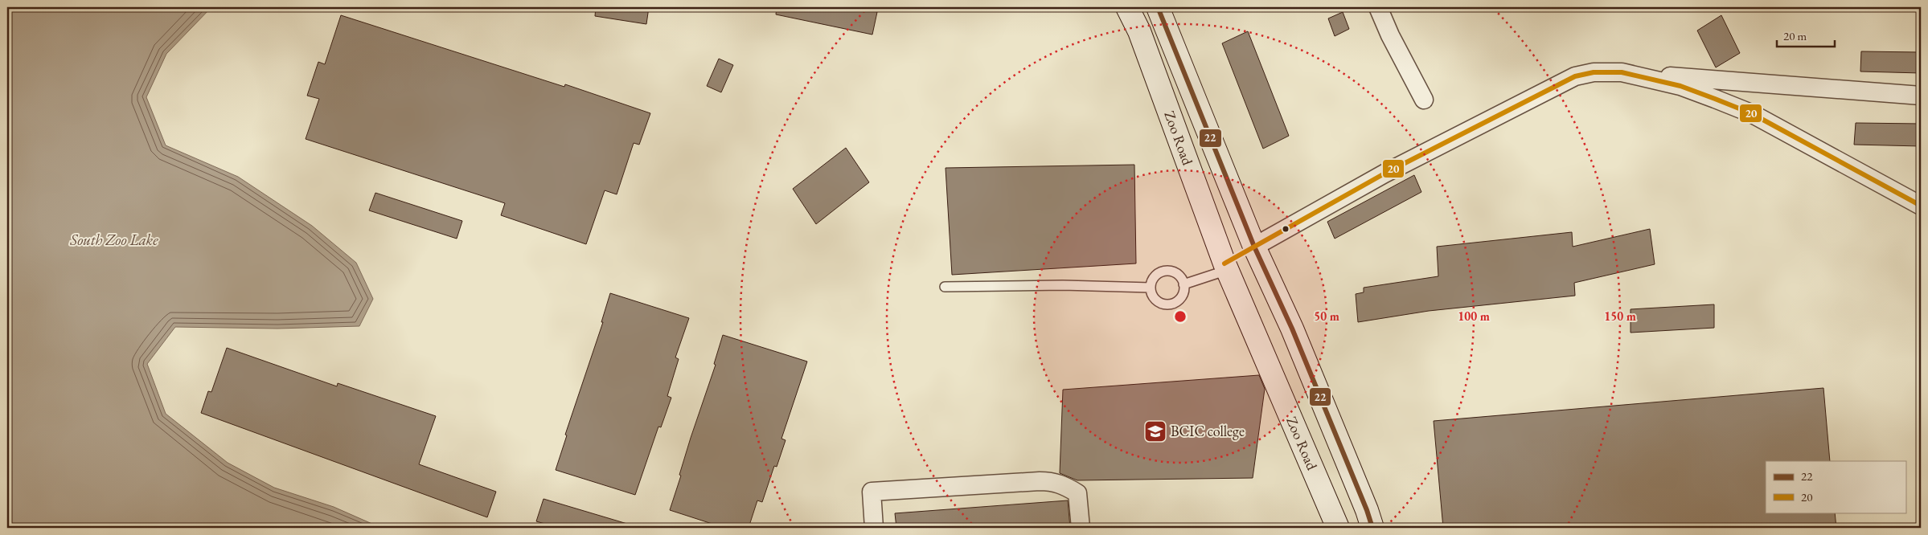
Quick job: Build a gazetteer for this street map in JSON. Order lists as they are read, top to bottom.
{
  "streets": {
    "main road": ["Zoo Road"]
  },
  "water": ["South Zoo Lake"],
  "places": {
    "school or university": ["BCIC college"]
  },
  "lines": ["transit line 22", "transit line 20"],
  "legend": ["22", "20"],
  "scale_bar": "20 m",
  "rings": ["50 m", "100 m", "150 m"]
}
